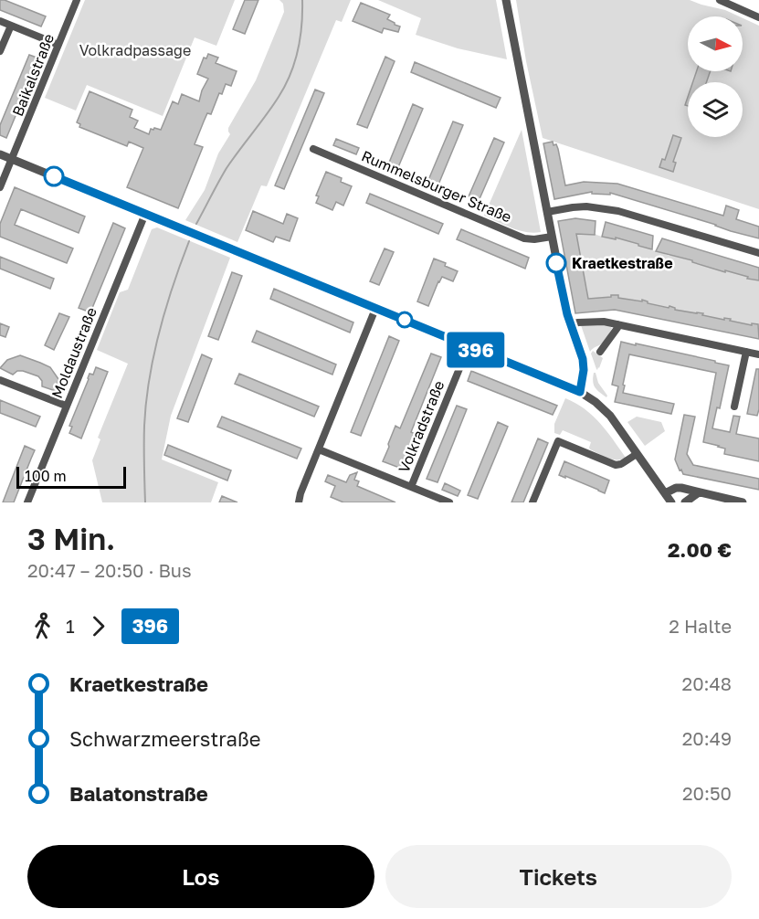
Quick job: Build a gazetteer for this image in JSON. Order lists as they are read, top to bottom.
{
  "streets": {
    "street": [
      "Baikalstraße",
      "Rummelsburger Straße",
      "Moldaustraße",
      "Volkradstraße"
    ]
  },
  "parks": ["Volkradpassage"],
  "places": ["Kraetkestraße"],
  "lines": ["bus line 396"],
  "scale_bar": "100 m",
  "north": "right",
  "page": {
    "on_map": "396",
    "scale": "100 m",
    "heading": ["3 Min.", "20:47 – 20:50 · Bus", "2.00 €"],
    "legs": ["1", "396", "2 Halte"],
    "list": [
      {
        "name": "Kraetkestraße",
        "value": "20:48"
      },
      {
        "name": "Schwarzmeerstraße",
        "value": "20:49"
      },
      {
        "name": "Balatonstraße",
        "value": "20:50"
      }
    ],
    "buttons": ["Los", "Tickets"]
  }
}
